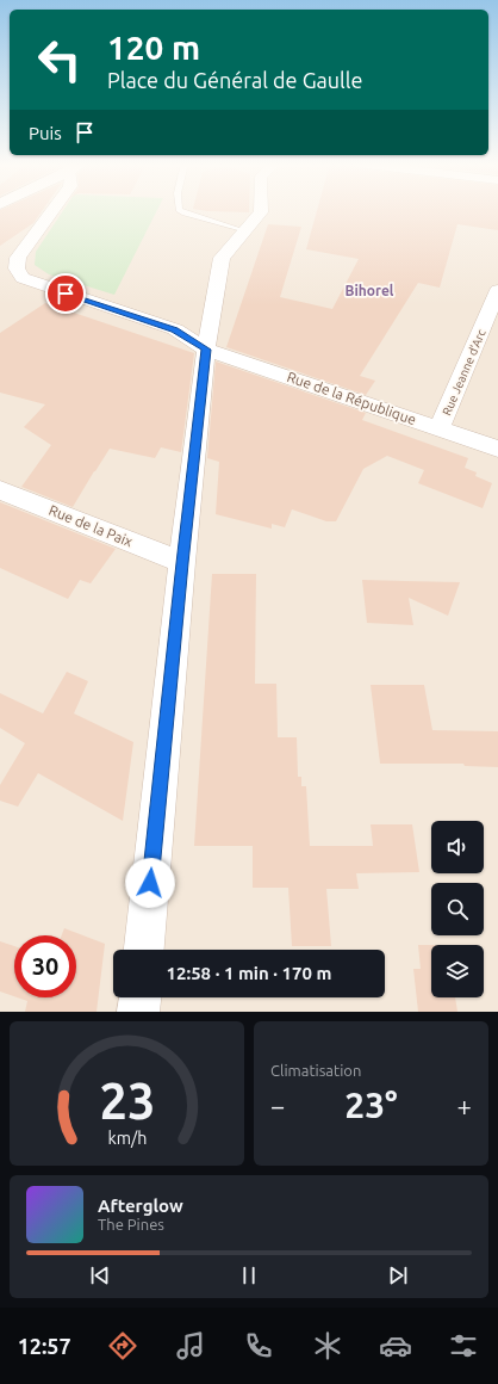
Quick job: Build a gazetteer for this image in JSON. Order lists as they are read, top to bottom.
{
  "streets": {
    "street": ["Rue Jeanne d'Arc", "Rue de la République", "Rue de la Paix"]
  },
  "crossings": [
    ["Rue Jeanne d'Arc", "Rue de la République"]
  ],
  "districts": ["Bihorel"],
  "page": {
    "turn": ["120 m", "Place du Général de Gaulle"],
    "then": "Puis",
    "limit": "30",
    "trip": "12:58 · 1 min · 170 m",
    "tile": "Climatisation",
    "heat": ["−", "23°", "+"],
    "song": ["Afterglow", "The Pines"],
    "tabs": "12:57",
    "gauge": ["23", "km/h"]
  }
}
